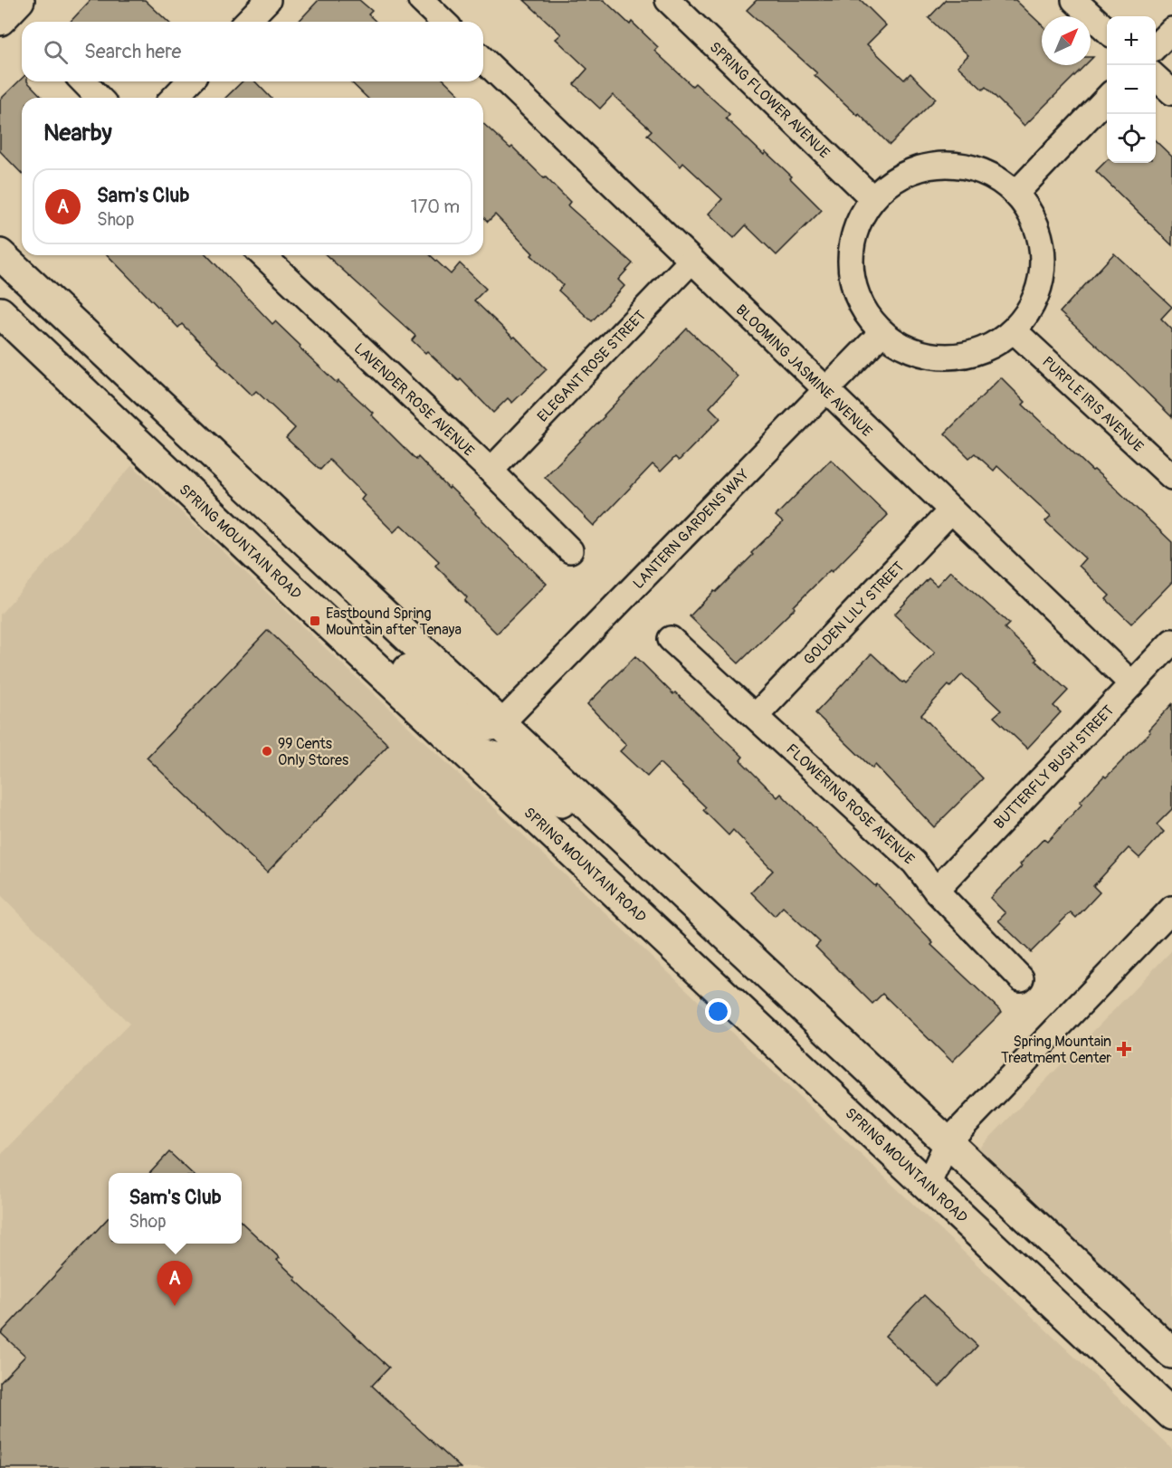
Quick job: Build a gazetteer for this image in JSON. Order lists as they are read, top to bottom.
{
  "streets": {
    "main road": ["SPRING MOUNTAIN ROAD"],
    "street": [
      "SPRING FLOWER AVENUE",
      "ELEGANT ROSE STREET",
      "BLOOMING JASMINE AVENUE",
      "LAVENDER ROSE AVENUE",
      "PURPLE IRIS AVENUE",
      "LANTERN GARDENS WAY",
      "GOLDEN LILY STREET",
      "BUTTERFLY BUSH STREET",
      "FLOWERING ROSE AVENUE"
    ]
  },
  "crossings": [
    ["SPRING FLOWER AVENUE", "PURPLE IRIS AVENUE"],
    ["SPRING FLOWER AVENUE", "LANTERN GARDENS WAY"],
    ["ELEGANT ROSE STREET", "BLOOMING JASMINE AVENUE"],
    ["ELEGANT ROSE STREET", "LAVENDER ROSE AVENUE"],
    ["BLOOMING JASMINE AVENUE", "LANTERN GARDENS WAY"],
    ["BLOOMING JASMINE AVENUE", "GOLDEN LILY STREET"],
    ["BLOOMING JASMINE AVENUE", "BUTTERFLY BUSH STREET"],
    ["PURPLE IRIS AVENUE", "LANTERN GARDENS WAY"],
    ["GOLDEN LILY STREET", "FLOWERING ROSE AVENUE"],
    ["BUTTERFLY BUSH STREET", "FLOWERING ROSE AVENUE"]
  ],
  "places": {
    "transit": ["Eastbound Spring Mountain after Tenaya"],
    "other": ["99 Cents Only Stores"],
    "health": ["Spring Mountain Treatment Center"]
  },
  "north": "top right",
  "page": {
    "map_buttons": ["+", "−"],
    "search": "Search here",
    "heading": "Nearby",
    "list": [
      {
        "mark": "A",
        "name": "Sam's Club",
        "note": "Shop",
        "value": "170 m"
      }
    ],
    "popup": ["Sam's Club", "Shop"],
    "pins": "A"
  }
}
